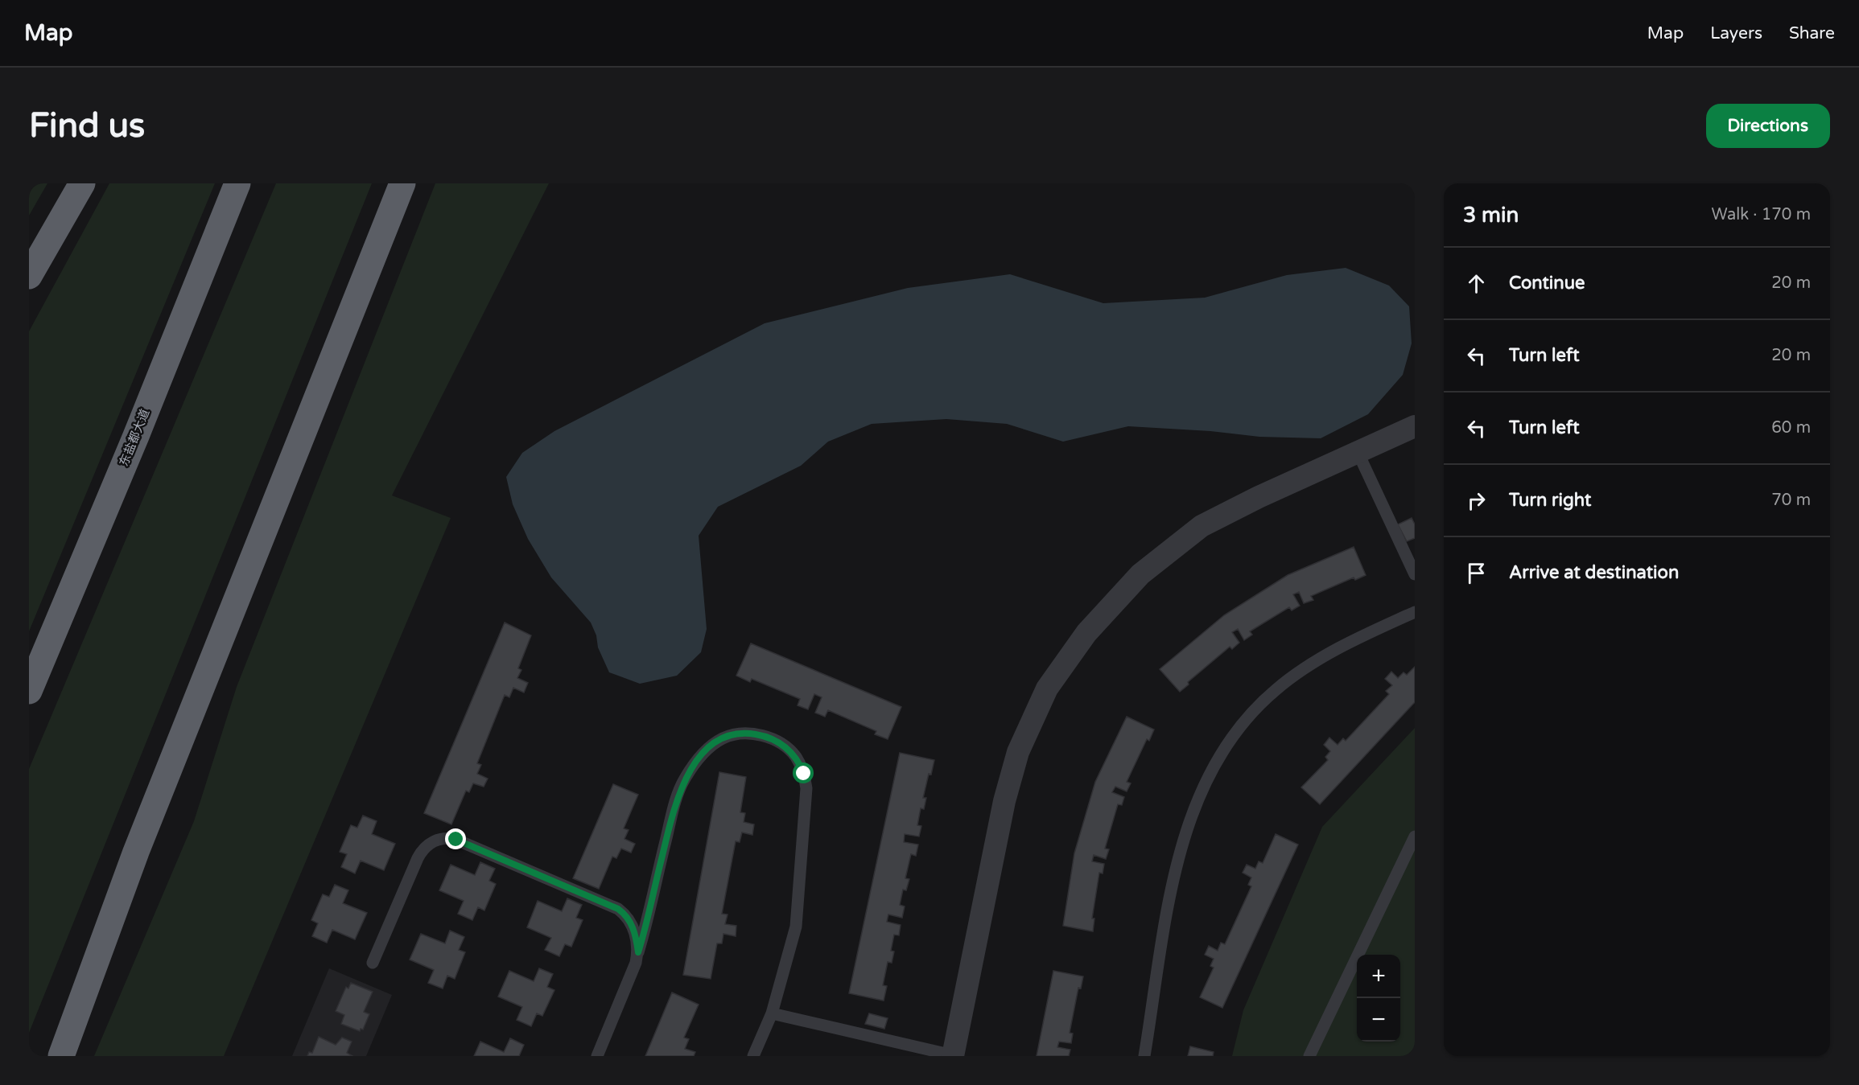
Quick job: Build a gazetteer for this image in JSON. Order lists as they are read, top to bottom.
{
  "streets": {
    "highway": ["东盐都大道"]
  },
  "page": {
    "header": "Map",
    "nav": ["Map", "Layers", "Share"],
    "buttons": "Directions",
    "title": "Find us",
    "heading": ["3 min", "Walk · 170 m"],
    "list": [
      ["Continue", "20 m"],
      ["Turn left", "20 m"],
      ["Turn left", "60 m"],
      ["Turn right", "70 m"],
      "Arrive at destination"
    ],
    "map_buttons": ["+", "−"]
  }
}
